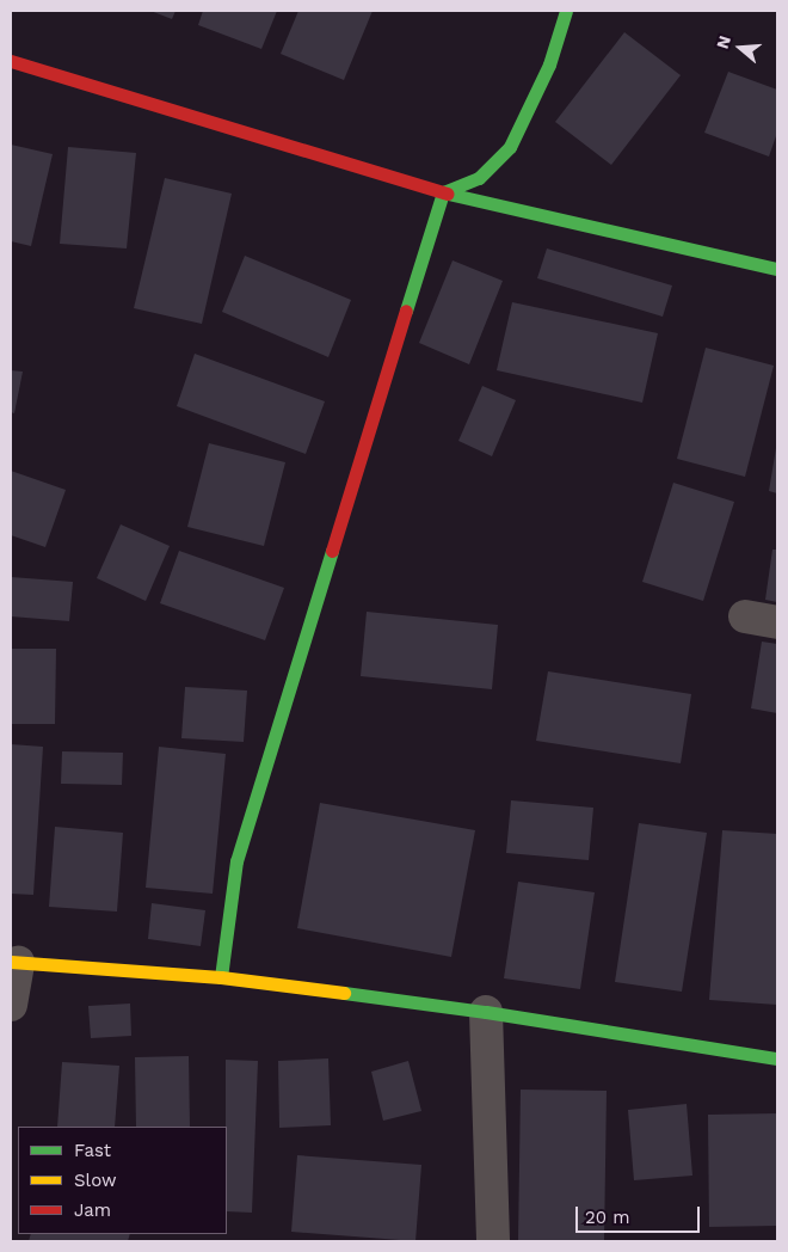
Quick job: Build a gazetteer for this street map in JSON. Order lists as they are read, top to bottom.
{
  "legend": ["Fast", "Slow", "Jam"],
  "scale_bar": "20 m",
  "north": "left"
}
